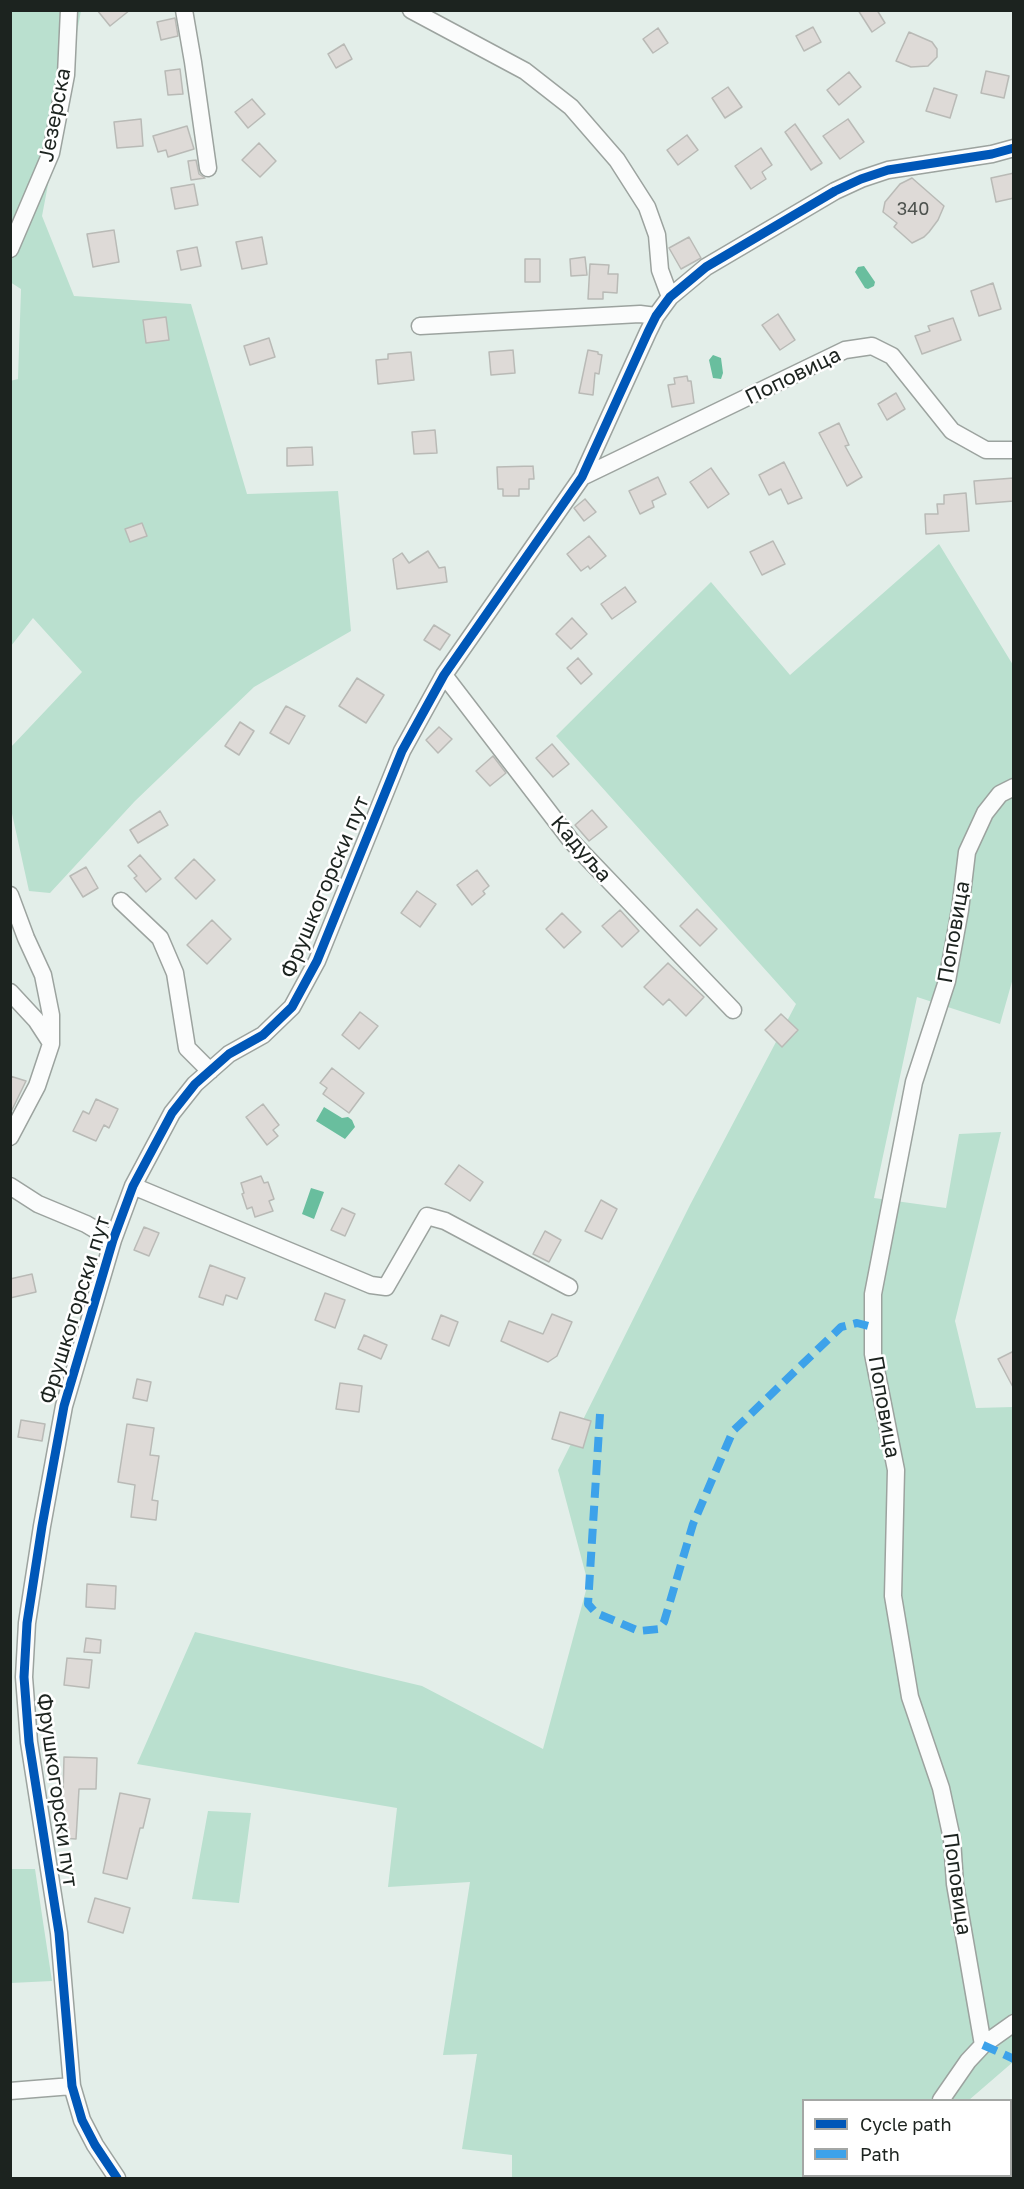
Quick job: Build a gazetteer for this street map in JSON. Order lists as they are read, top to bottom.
{
  "streets": {
    "street": [
      "Језерска",
      "Поповица",
      "Кадуља",
      "Фрушкогорски пут"
    ]
  },
  "crossings": [
    ["Поповица", "Фрушкогорски пут"],
    ["Кадуља", "Фрушкогорски пут"]
  ],
  "house_numbers": ["340"],
  "legend": ["Cycle path", "Path"]
}
